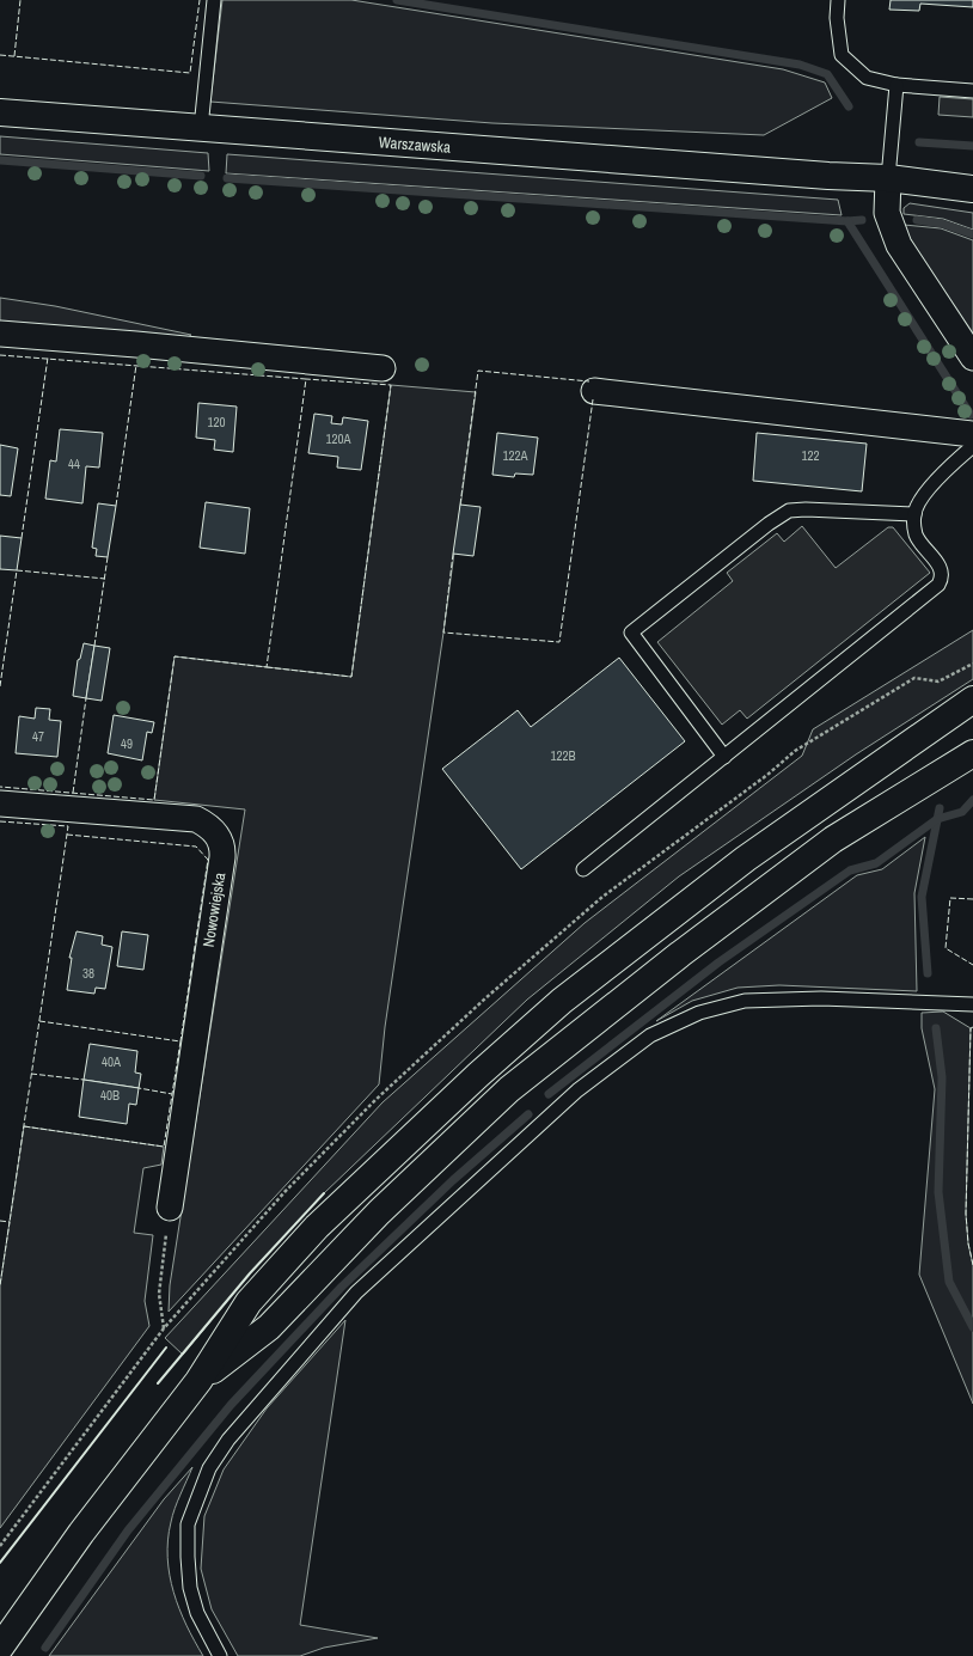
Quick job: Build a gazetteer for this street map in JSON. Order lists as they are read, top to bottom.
{
  "streets": {
    "main road": ["Warszawska"],
    "street": ["Nowowiejska"]
  },
  "house_numbers": [
    "120",
    "120A",
    "122A",
    "122",
    "44",
    "47",
    "49",
    "122B",
    "38",
    "40A",
    "40B"
  ]
}
